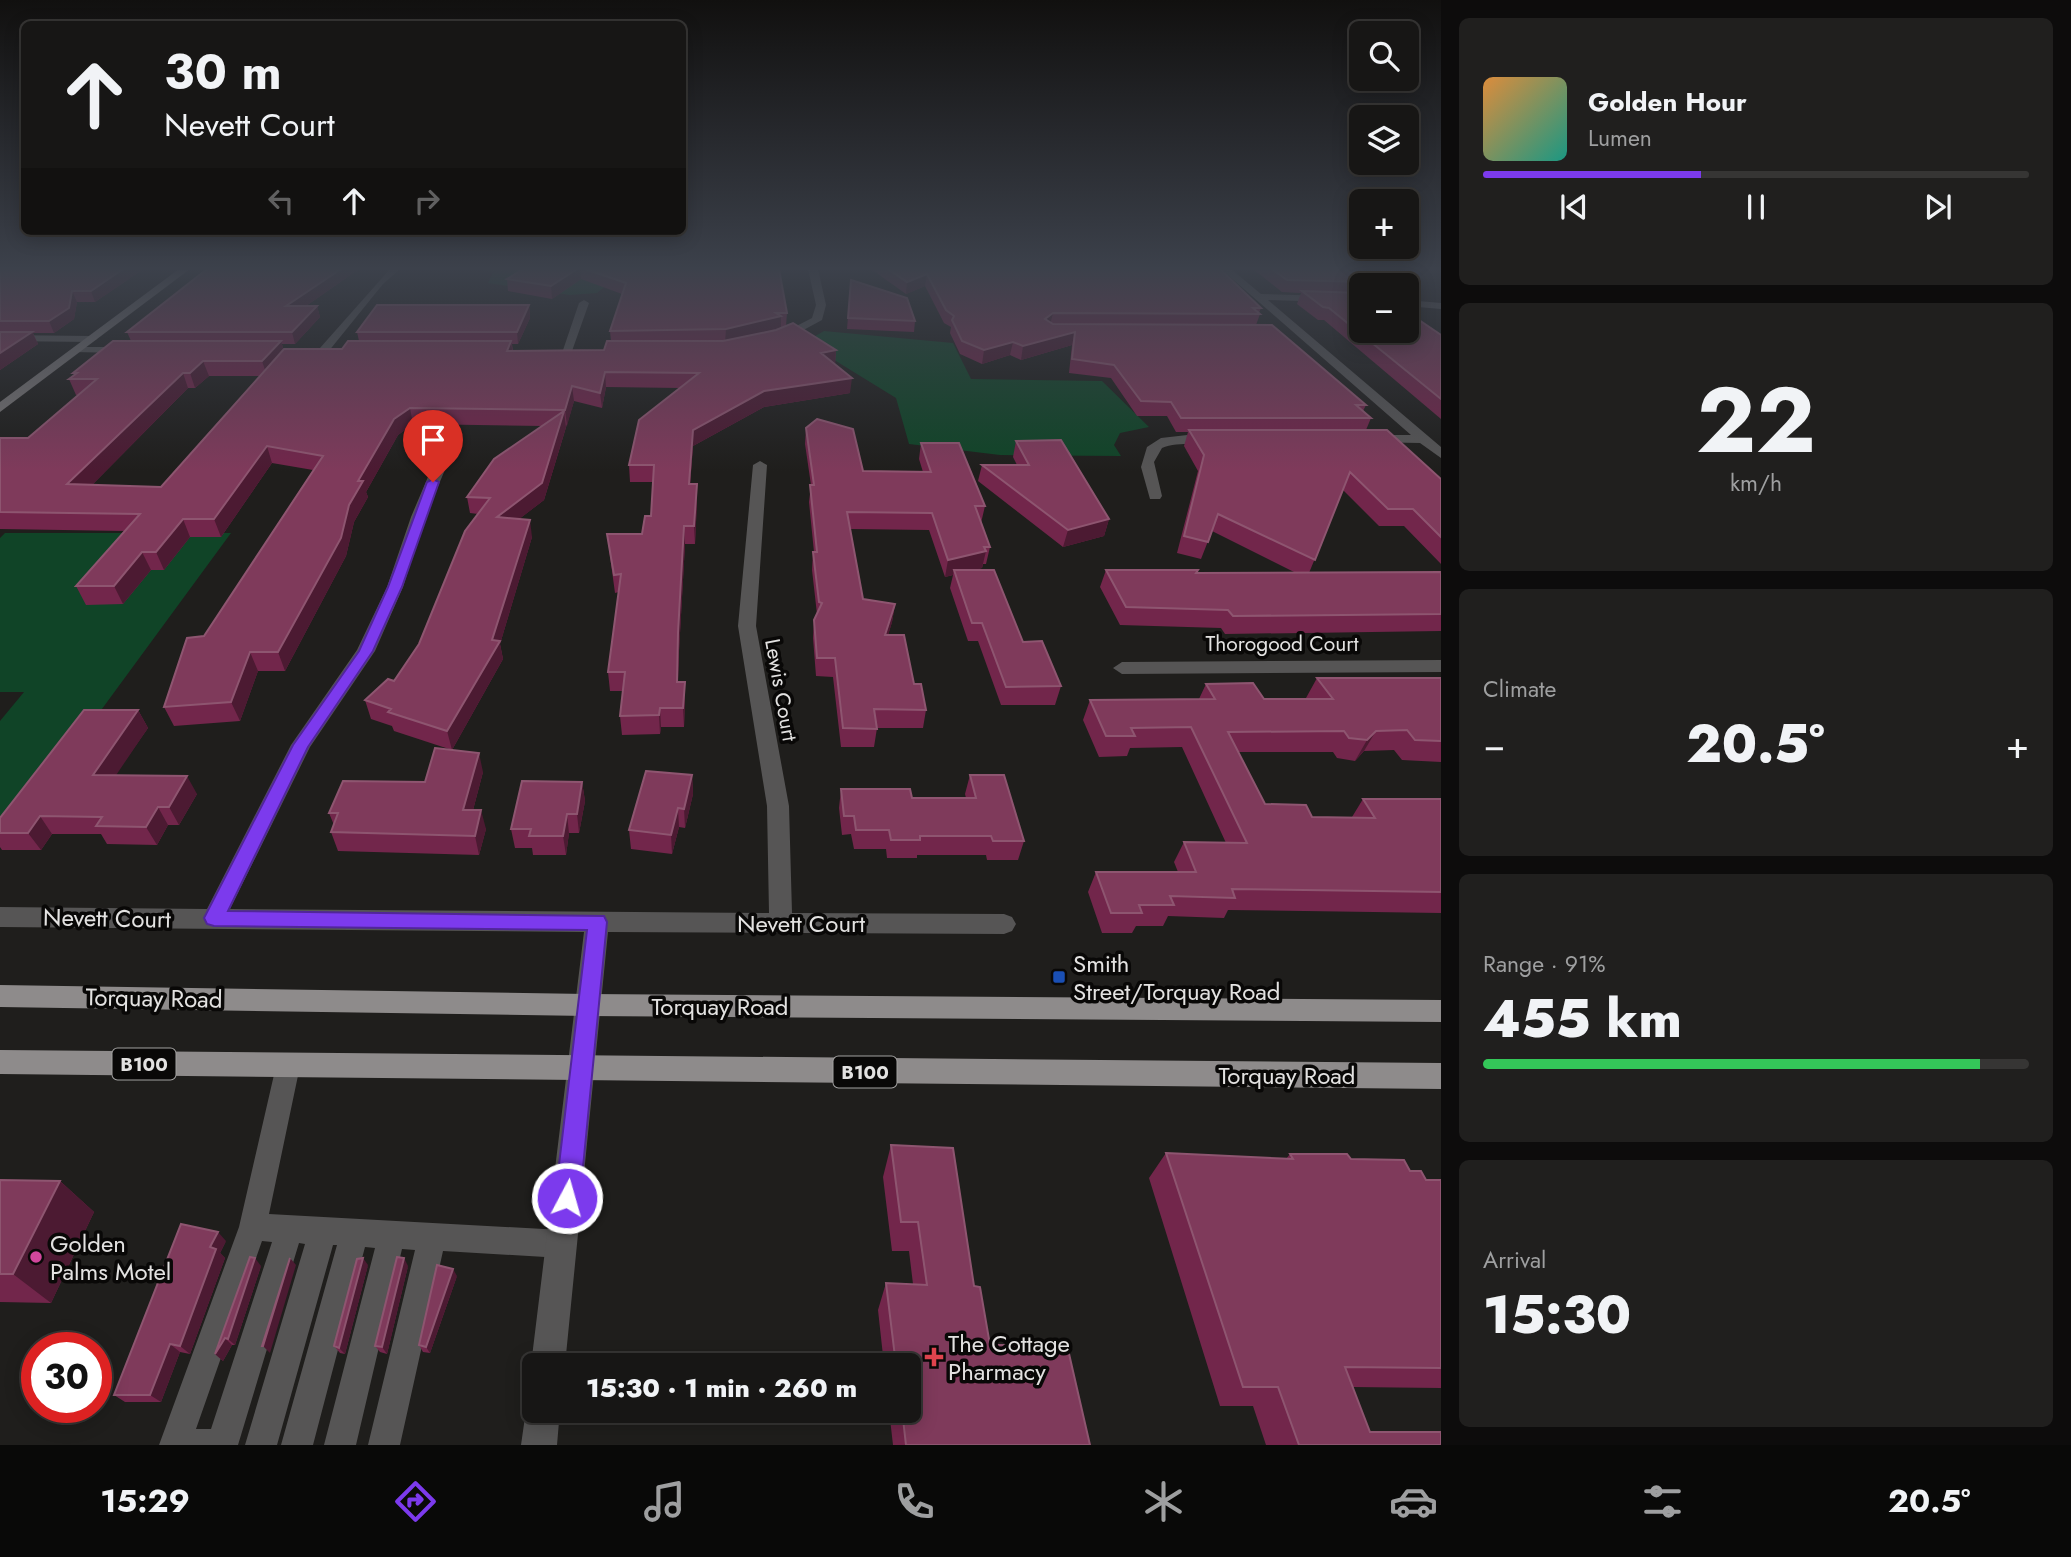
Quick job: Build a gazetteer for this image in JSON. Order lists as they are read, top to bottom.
{
  "streets": {
    "main road": ["Torquay Road", "B100"],
    "street": ["Thorogood Court", "Lewis Court", "Nevett Court"]
  },
  "crossings": [
    ["Lewis Court", "Nevett Court"]
  ],
  "places": {
    "transit": ["Smith Street/Torquay Road"],
    "other": ["Golden Palms Motel"],
    "health": ["The Cottage Pharmacy"]
  },
  "page": {
    "map_buttons": ["+", "−"],
    "turn": ["30 m", "Nevett Court"],
    "song": ["Golden Hour", "Lumen"],
    "tile": [
      ["22", "km/h"],
      "Climate",
      ["Range · 91%", "455 km"],
      ["Arrival", "15:30"]
    ],
    "heat": ["−", "20.5°", "+"],
    "limit": "30",
    "trip": "15:30 · 1 min · 260 m",
    "tabs": ["15:29", "20.5°"]
  }
}
